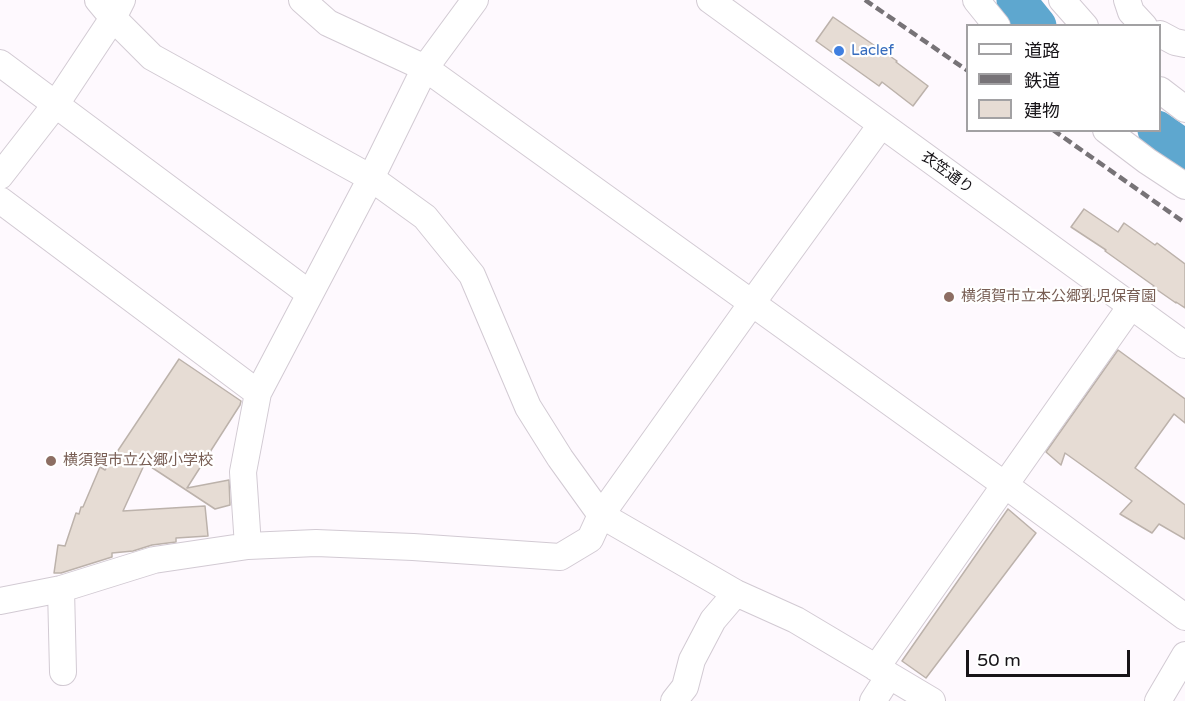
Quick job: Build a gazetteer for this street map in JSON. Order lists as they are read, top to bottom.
{
  "streets": {
    "street": ["衣笠通り"]
  },
  "places": ["Laclef", "横須賀市立本公郷乳児保育園", "横須賀市立公郷小学校"],
  "legend": ["道路", "鉄道", "建物"],
  "scale_bar": "50 m"
}
